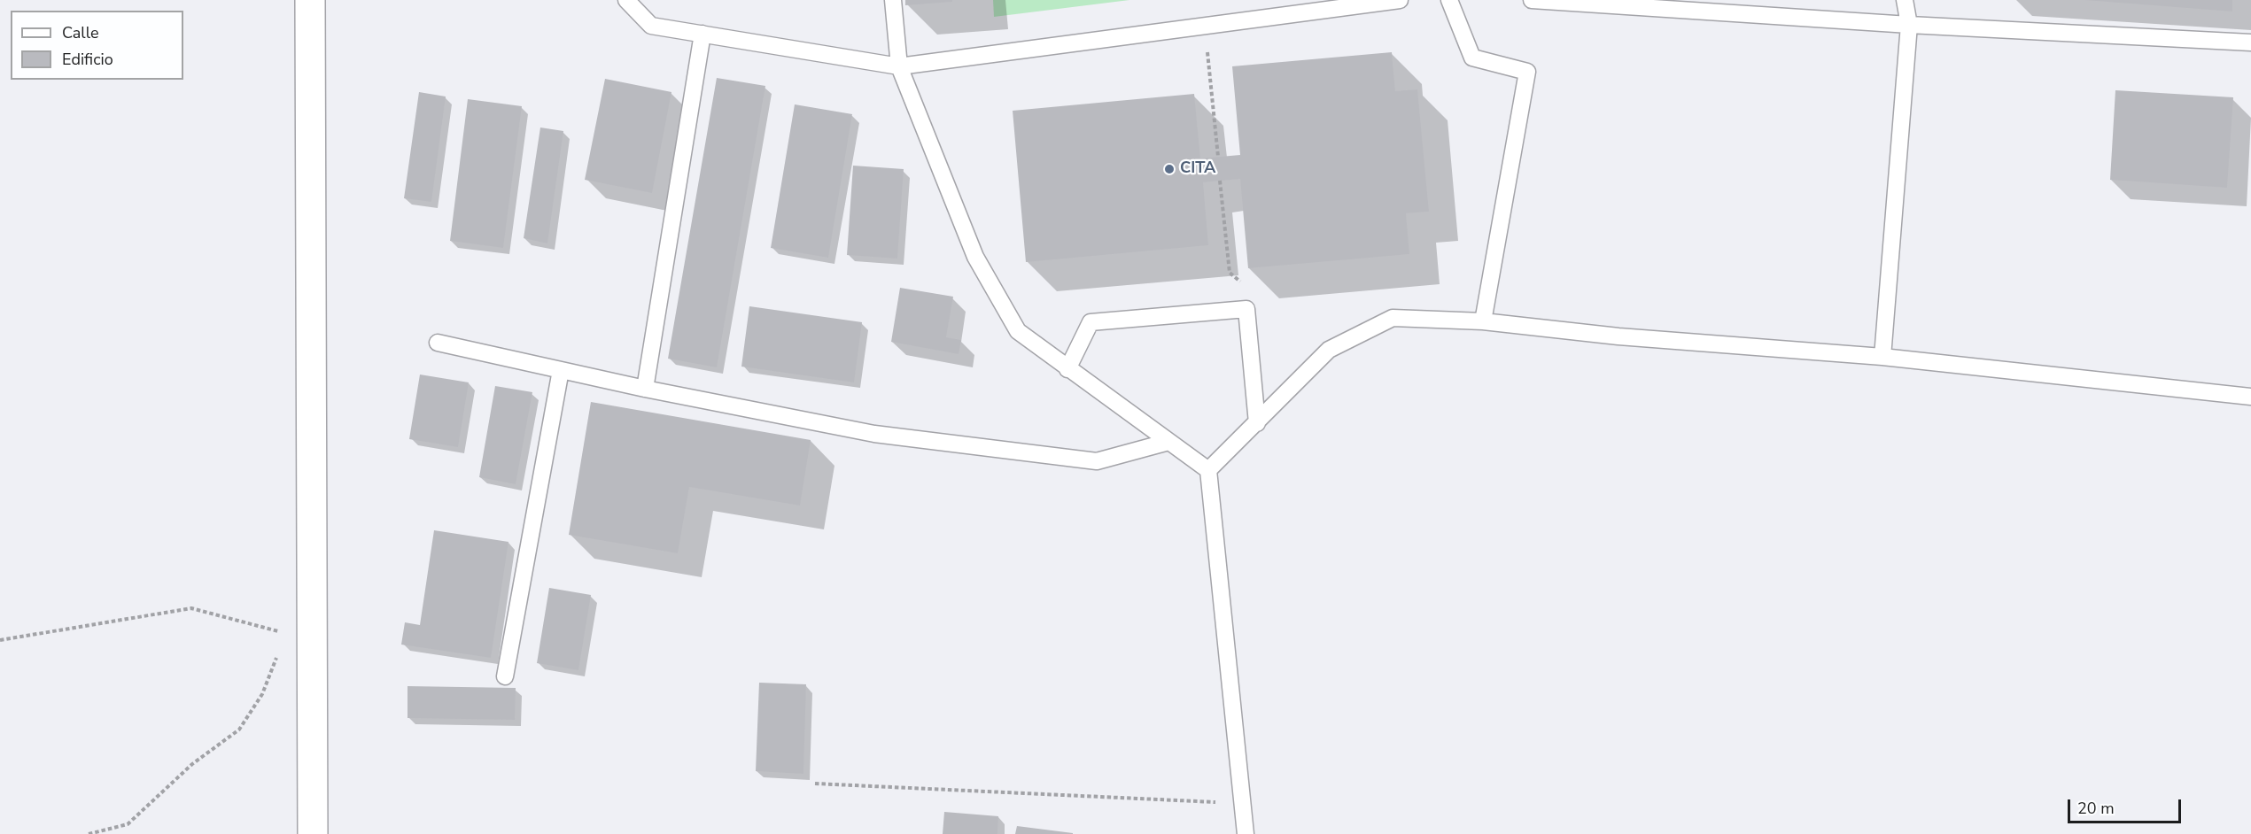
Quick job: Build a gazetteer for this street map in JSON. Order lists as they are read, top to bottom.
{
  "places": ["CITA"],
  "legend": ["Calle", "Edificio"],
  "scale_bar": "20 m"
}
